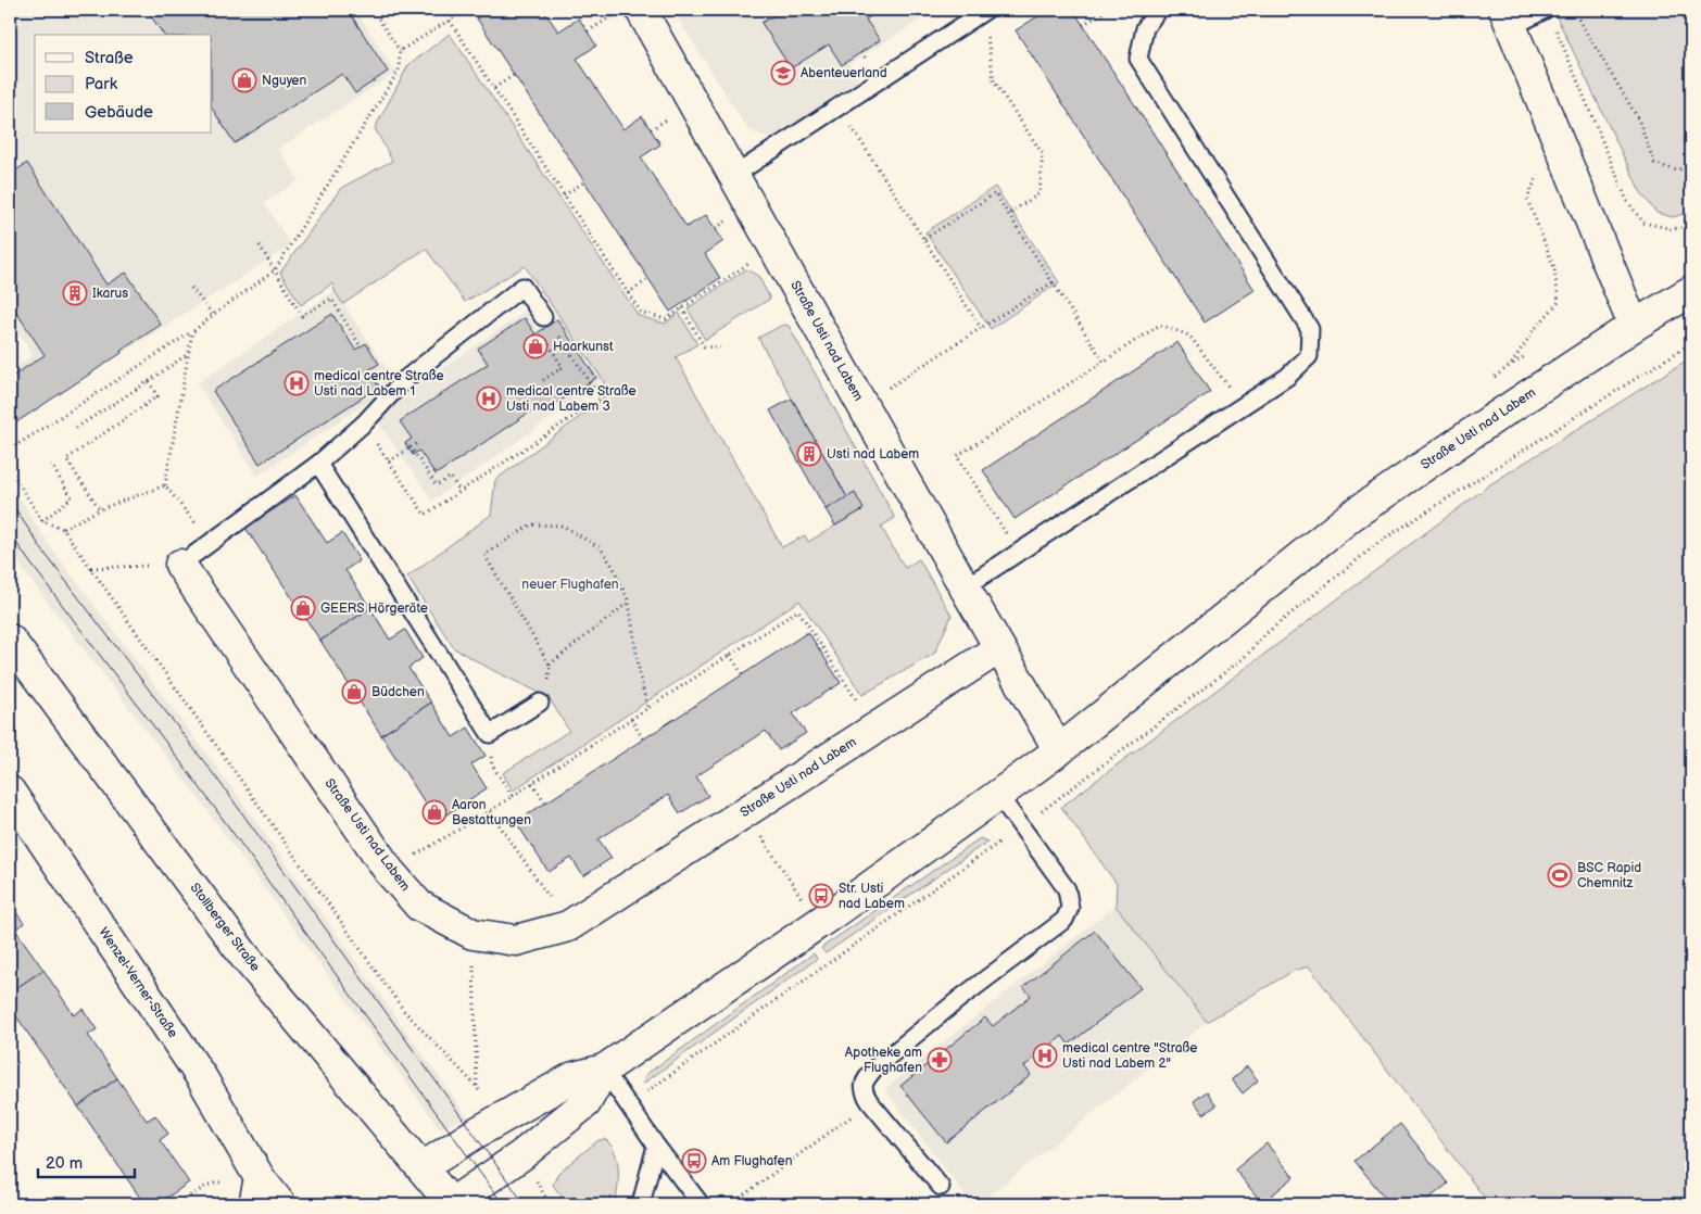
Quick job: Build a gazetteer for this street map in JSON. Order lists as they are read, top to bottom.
{
  "streets": {
    "street": ["Straße Usti nad Labem", "Stollberger Straße", "Wenzel-Verner-Straße"]
  },
  "crossings": [
    ["Straße Usti nad Labem", "Stollberger Straße"]
  ],
  "parks": ["neuer Flughafen"],
  "places": {
    "school or university": ["Abenteuerland"],
    "shop": [
      "Nguyen",
      "Haarkunst",
      "GEERS Hörgeräte",
      "Büdchen",
      "Aaron Bestattungen"
    ],
    "building": ["Ikarus", "Usti nad Labem"],
    "hospital": ["medical centre Straße Usti nad Labem 1", "medical centre Straße Usti nad Labem 3", "medical centre \"Straße Usti nad Labem 2\""],
    "sports": ["BSC Rapid Chemnitz"],
    "bus stop": ["Str. Usti nad Labem", "Am Flughafen"],
    "pharmacy": ["Apotheke am Flughafen"]
  },
  "legend": ["Straße", "Park", "Gebäude"],
  "scale_bar": "20 m"
}
